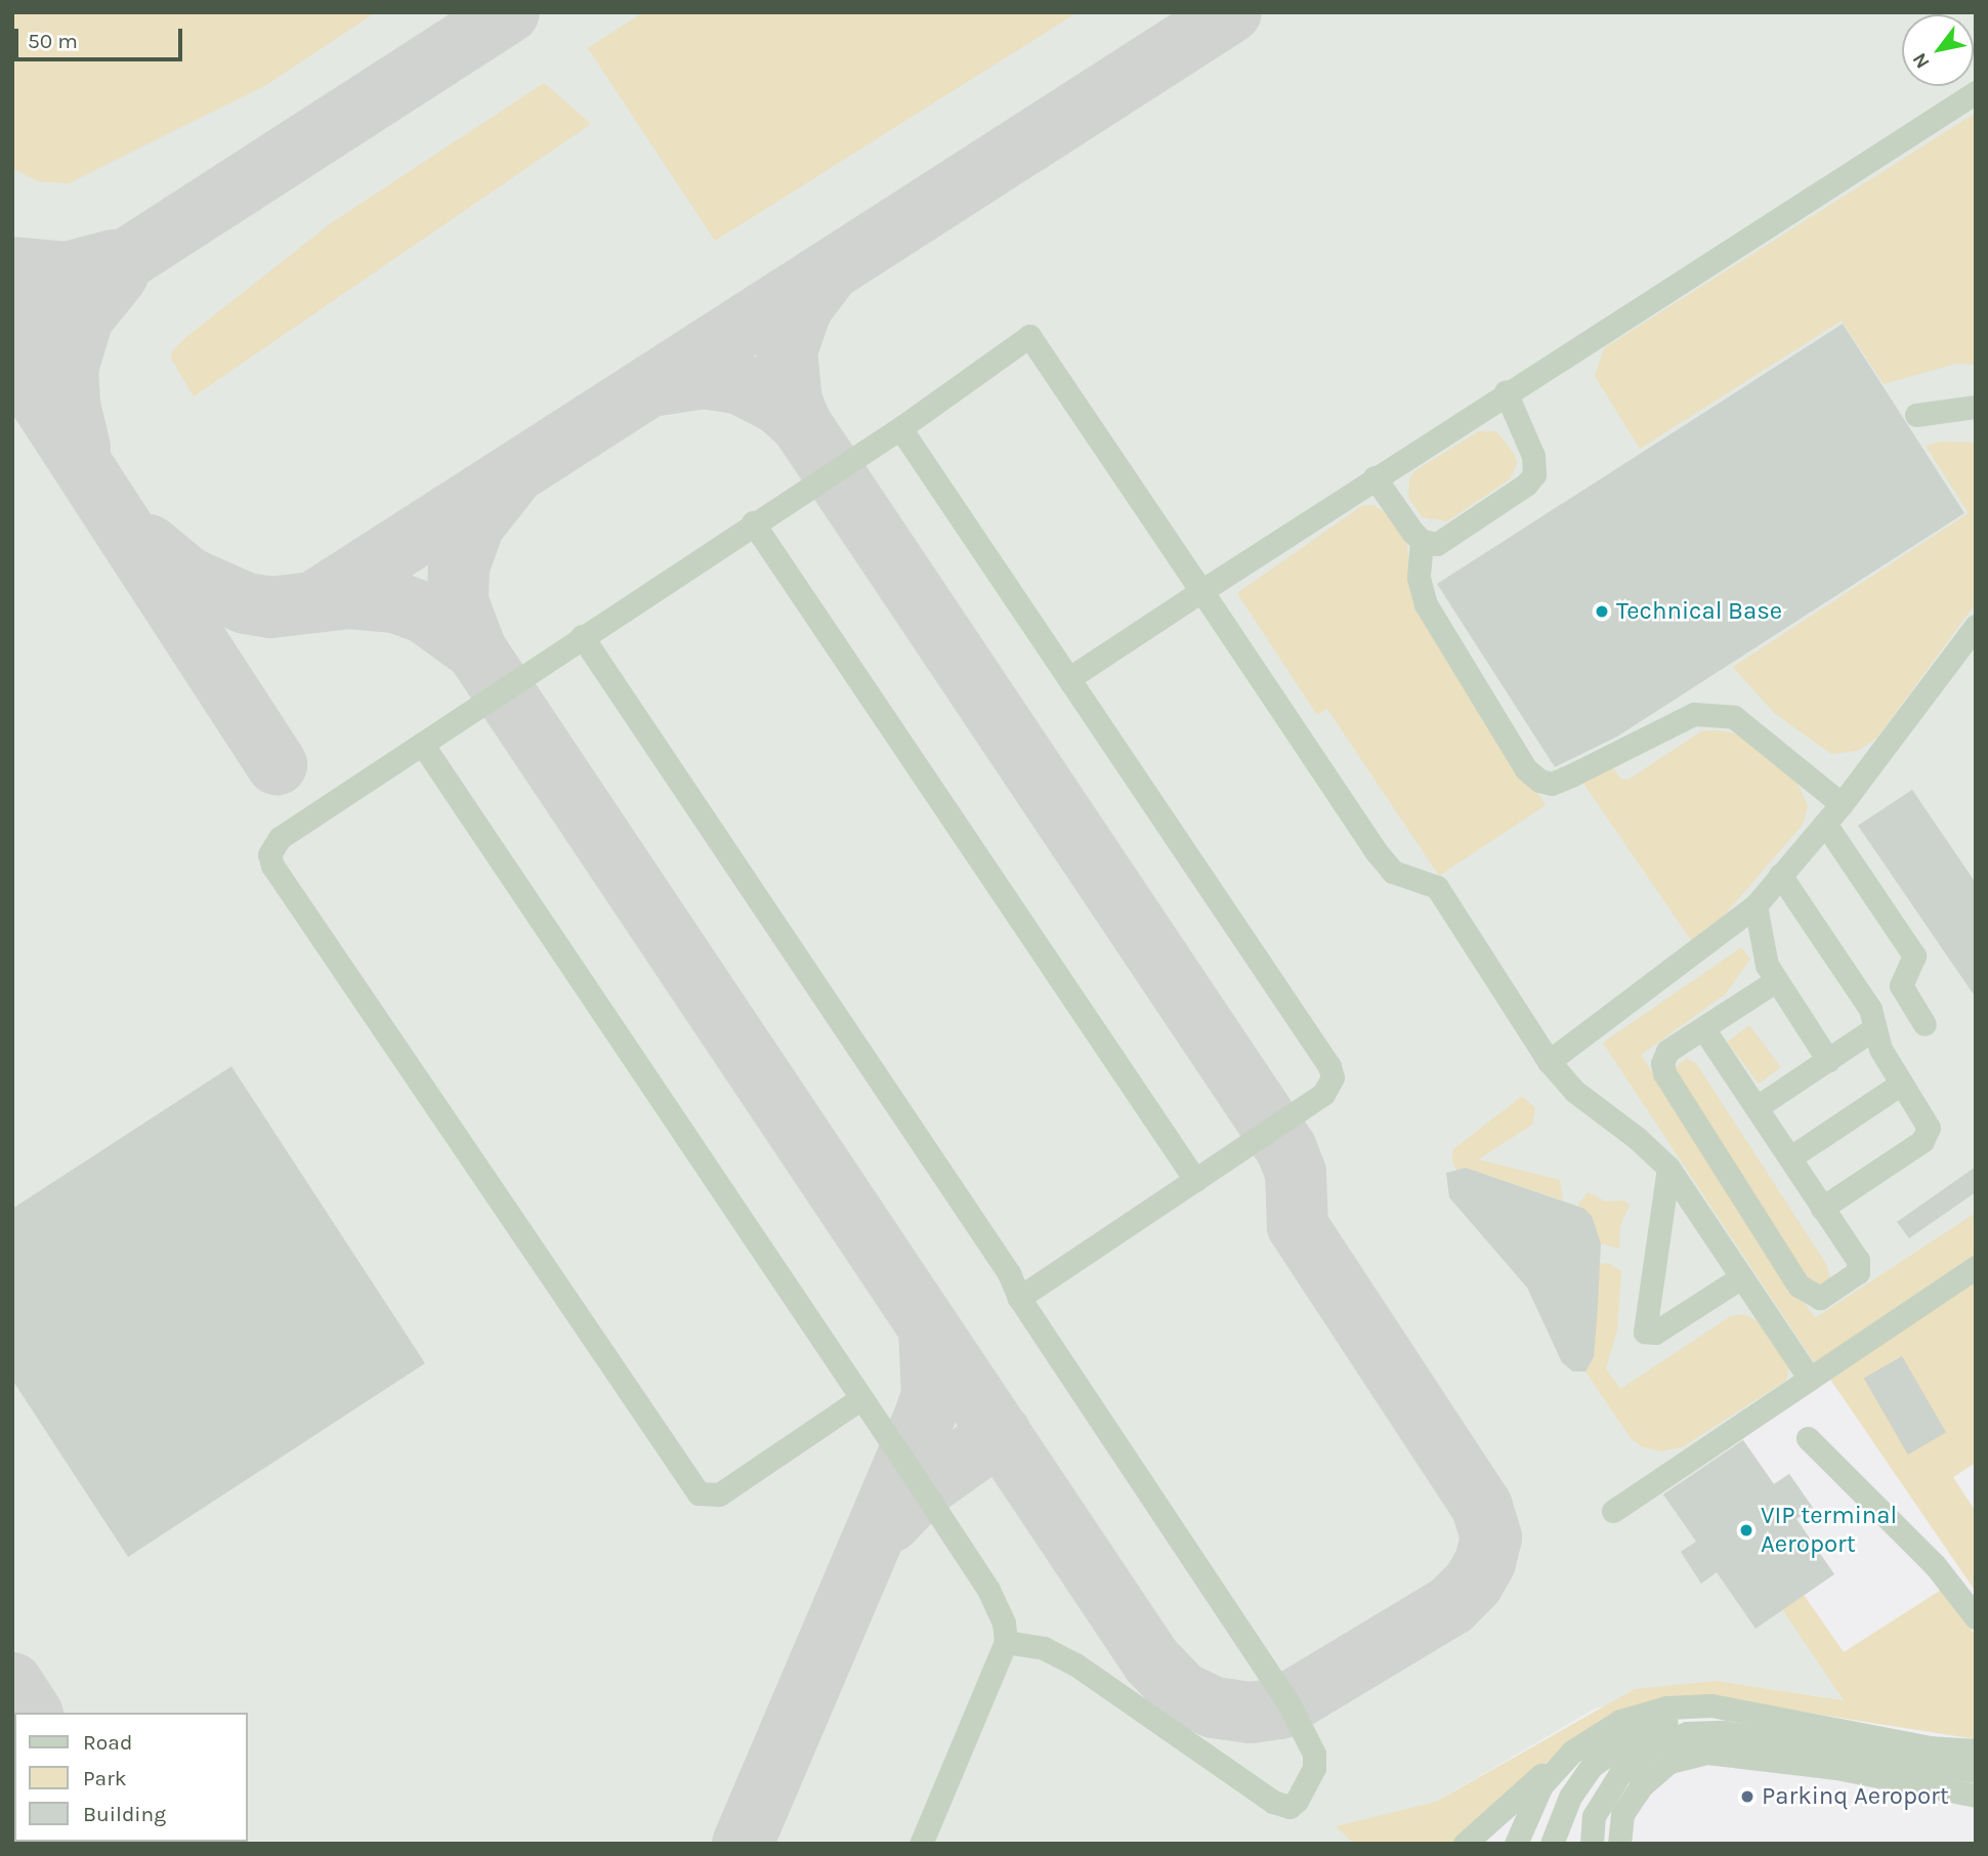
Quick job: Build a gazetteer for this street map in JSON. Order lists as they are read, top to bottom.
{
  "places": ["Technical Base", "VIP terminal Aeroport", "Parkinq Aeroport"],
  "legend": ["Road", "Park", "Building"],
  "scale_bar": "50 m",
  "north": "bottom left"
}
